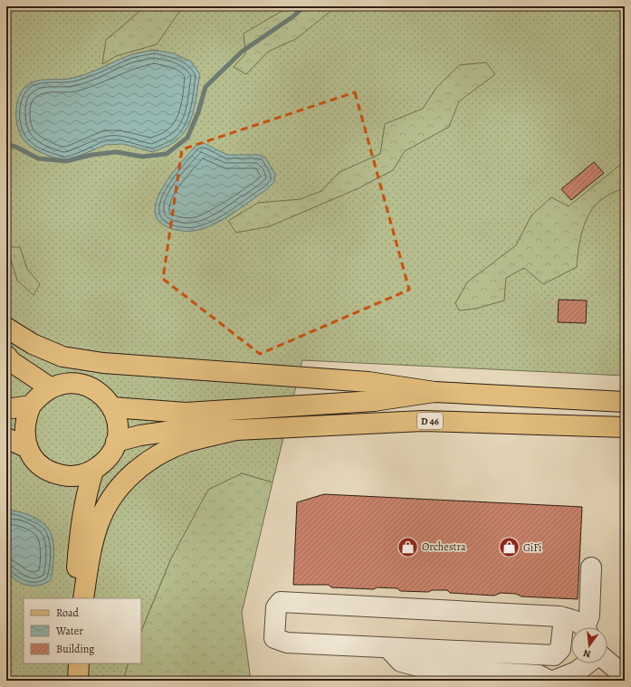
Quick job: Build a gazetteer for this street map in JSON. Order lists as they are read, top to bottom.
{
  "streets": {
    "main road": ["D 46"]
  },
  "places": {
    "shop": ["Orchestra", "GiFi"]
  },
  "legend": ["Road", "Water", "Building"],
  "north": "bottom"
}
